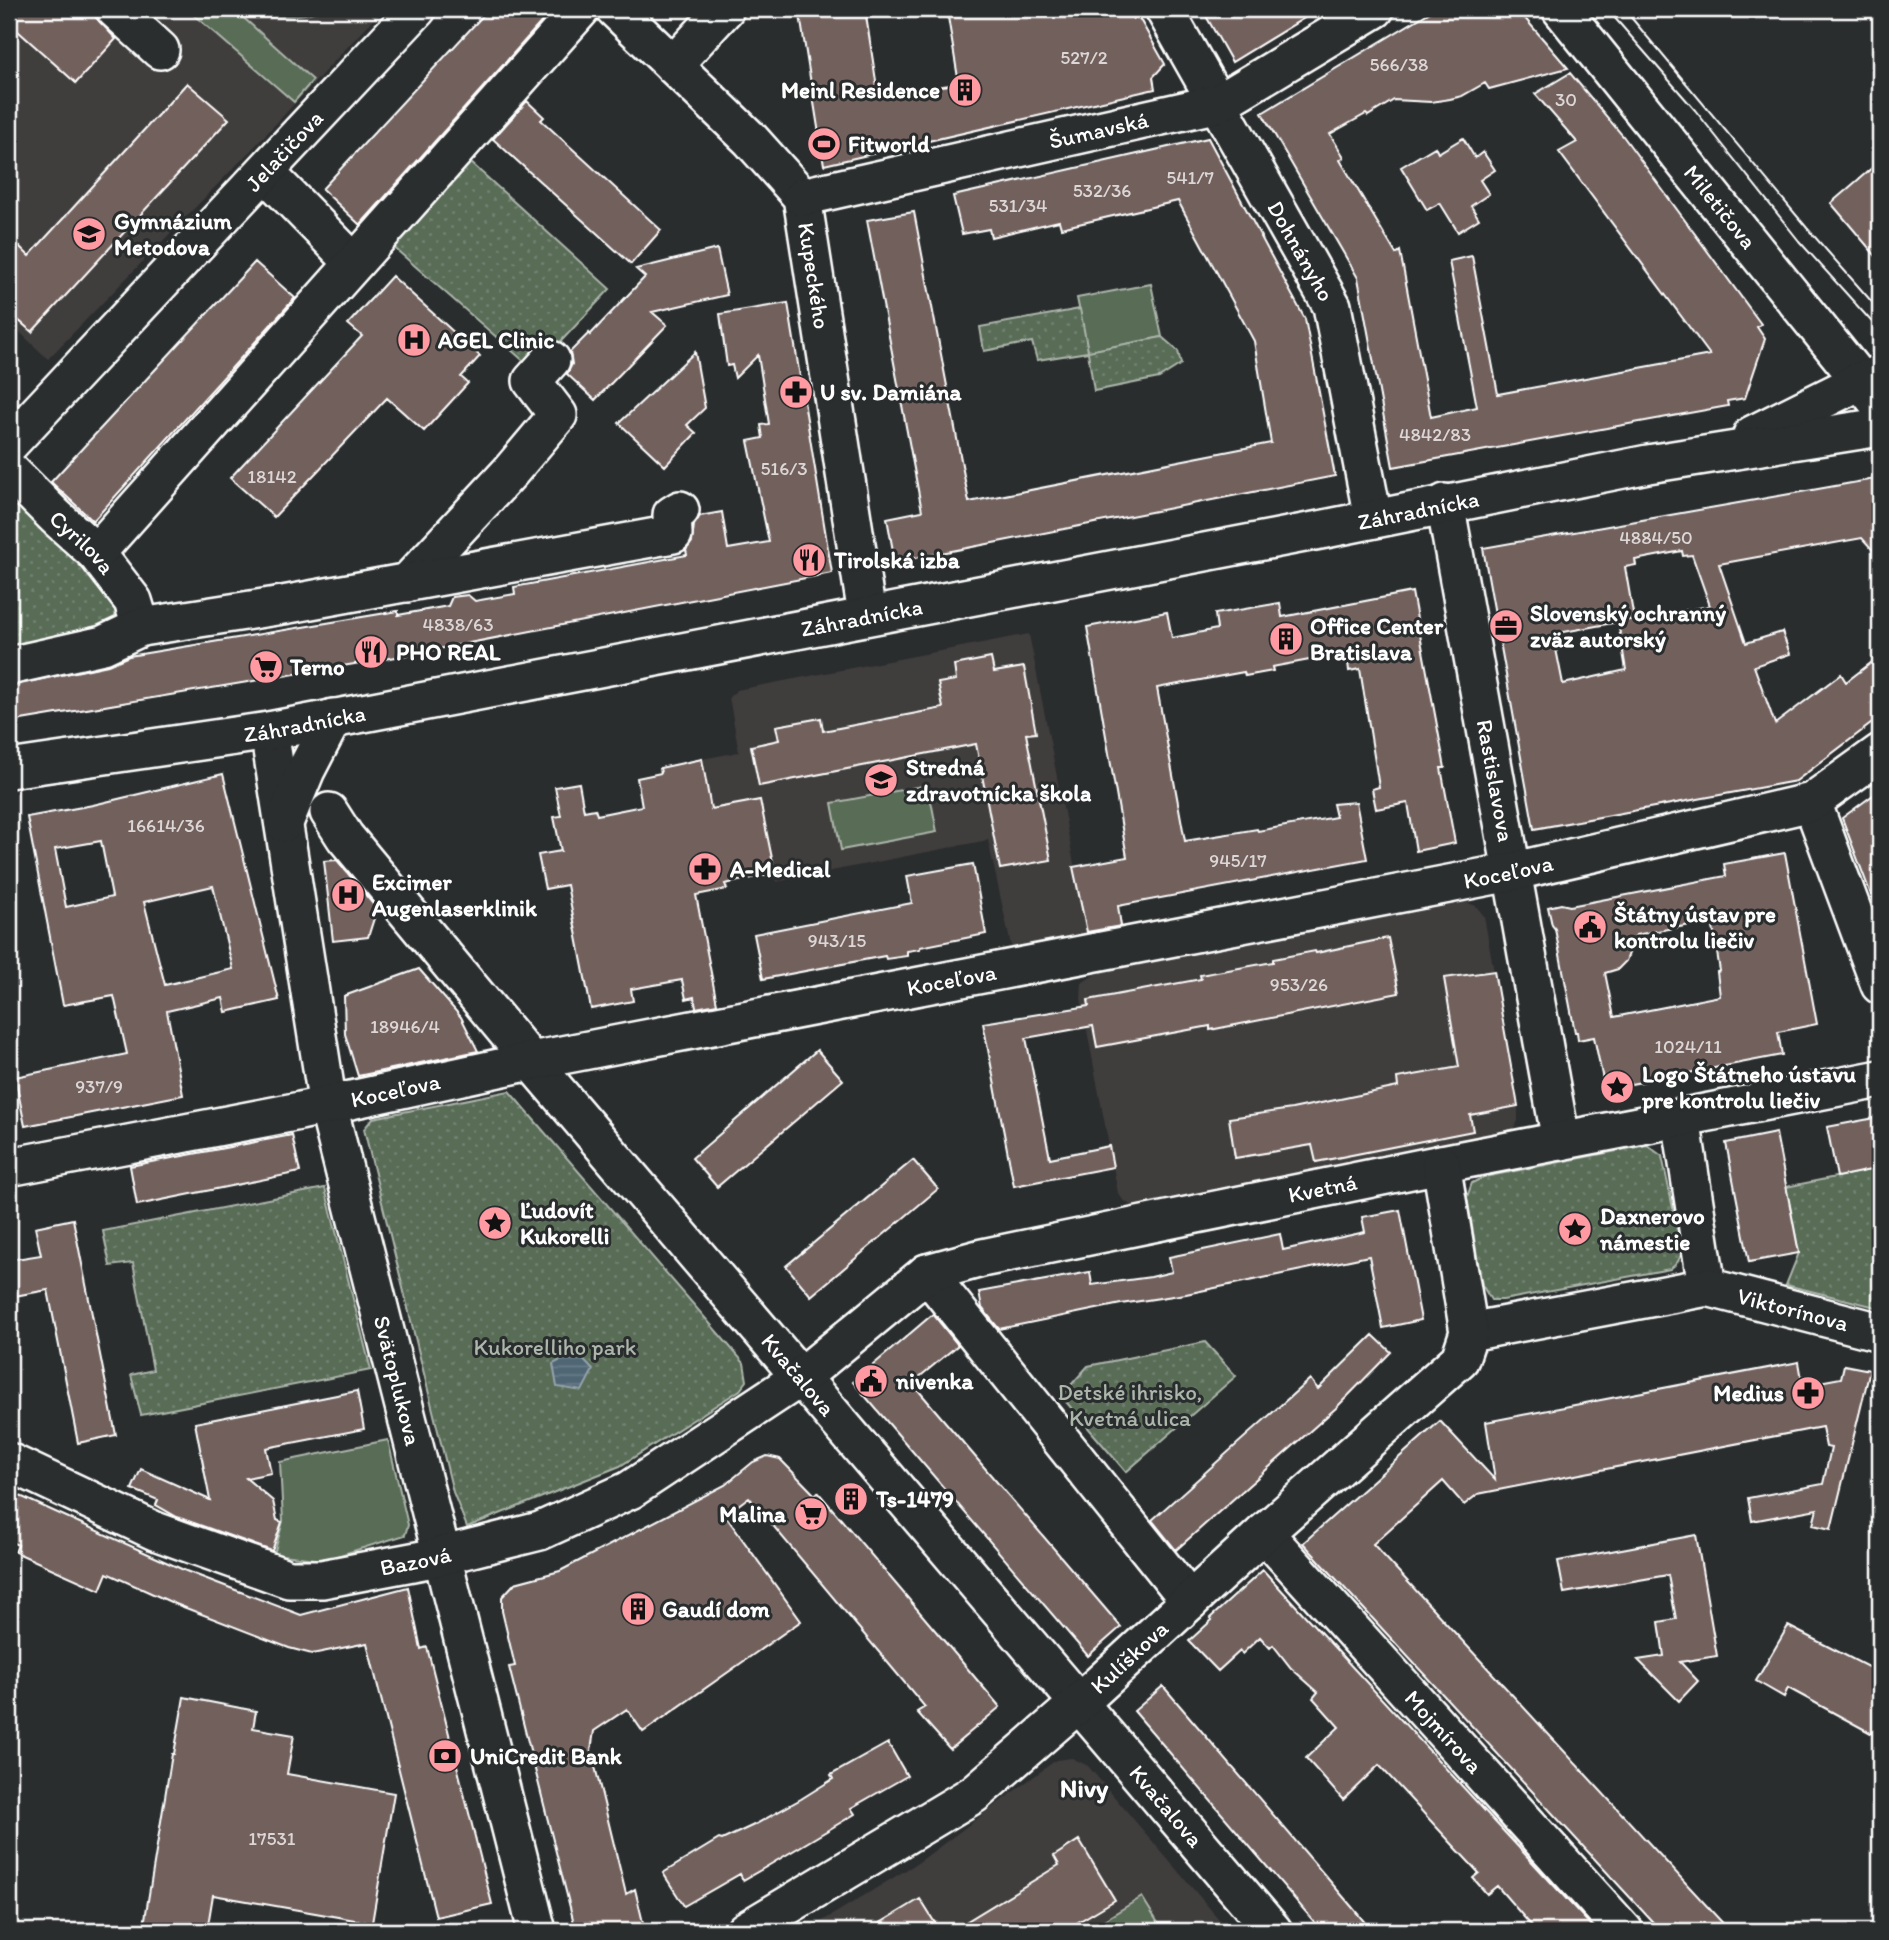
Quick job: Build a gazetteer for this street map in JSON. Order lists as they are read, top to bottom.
{
  "streets": {
    "street": [
      "Šumavská",
      "Jelačičova",
      "Miletičova",
      "Dohnányho",
      "Kupeckého",
      "Záhradnícka",
      "Cyrilova",
      "Rastislavova",
      "Koceľova",
      "Kvetná",
      "Viktorínova",
      "Kvačalova",
      "Svätoplukova",
      "Bazová",
      "Kulíškova",
      "Mojmírova"
    ]
  },
  "crossings": [
    ["Šumavská", "Dohnányho"],
    ["Šumavská", "Kupeckého"],
    ["Miletičova", "Záhradnícka"],
    ["Dohnányho", "Záhradnícka"],
    ["Kupeckého", "Záhradnícka"],
    ["Záhradnícka", "Rastislavova"],
    ["Záhradnícka", "Svätoplukova"],
    ["Rastislavova", "Koceľova"],
    ["Rastislavova", "Kvetná"],
    ["Koceľova", "Kvačalova"],
    ["Koceľova", "Svätoplukova"],
    ["Kvetná", "Kvačalova"],
    ["Kvetná", "Bazová"],
    ["Kvačalova", "Bazová"],
    ["Kvačalova", "Kulíškova"],
    ["Svätoplukova", "Bazová"],
    ["Kulíškova", "Mojmírova"]
  ],
  "districts": ["Nivy"],
  "parks": ["Kukorelliho park", "Detské ihrisko, Kvetná ulica"],
  "places": {
    "building": [
      "Meinl Residence",
      "Office Center Bratislava",
      "Ts-1479",
      "Gaudí dom"
    ],
    "sports": ["Fitworld"],
    "school or university": ["Gymnázium Metodova", "Stredná zdravotnícka škola"],
    "hospital": ["AGEL Clinic", "Excimer Augenlaserklinik"],
    "pharmacy": ["U sv. Damiána", "A-Medical", "Medius"],
    "restaurant": ["Tirolská izba", "PHO REAL"],
    "office": ["Slovenský ochranný zväz autorský"],
    "supermarket": ["Terno", "Malina"],
    "public building": ["Štátny ústav pre kontrolu liečiv", "nivenka"],
    "place": ["Logo Štátneho ústavu pre kontrolu liečiv", "Ľudovít Kukorelli", "Daxnerovo námestie"],
    "bank": ["UniCredit Bank"]
  },
  "house_numbers": [
    "527/2",
    "566/38",
    "30",
    "541/7",
    "532/36",
    "531/34",
    "4842/83",
    "516/3",
    "18142",
    "4884/50",
    "4838/63",
    "16614/36",
    "945/17",
    "943/15",
    "953/26",
    "18946/4",
    "1024/11",
    "937/9",
    "17531"
  ]
}
